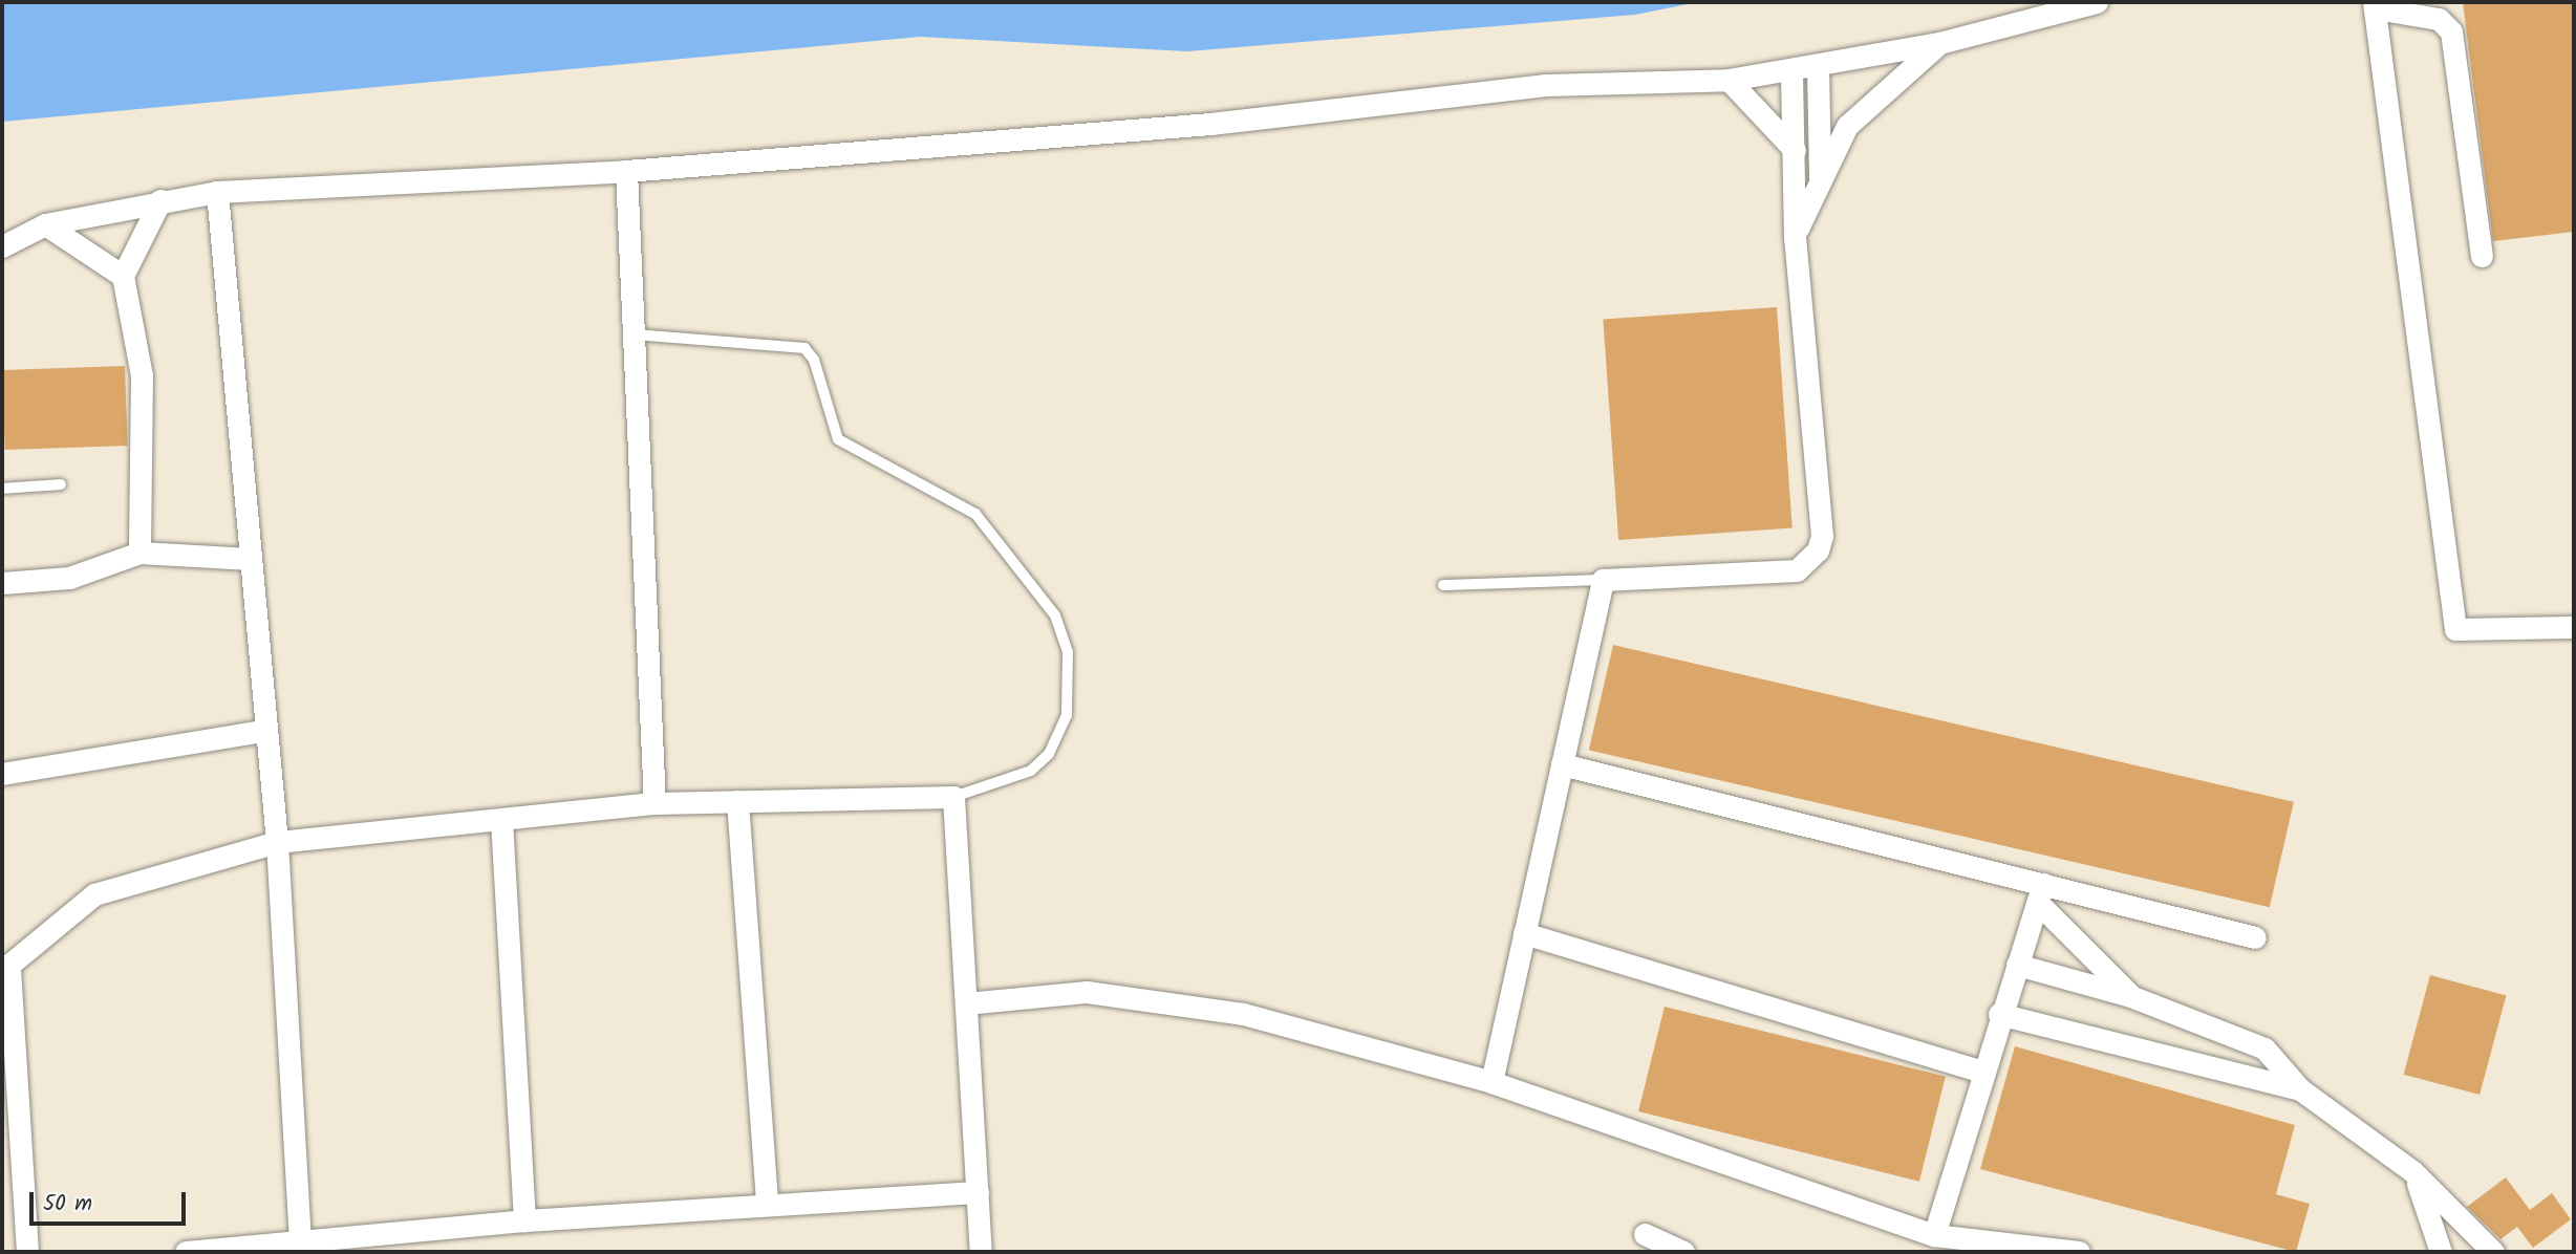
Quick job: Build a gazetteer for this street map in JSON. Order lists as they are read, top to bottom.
{
  "scale_bar": "50 m"
}
